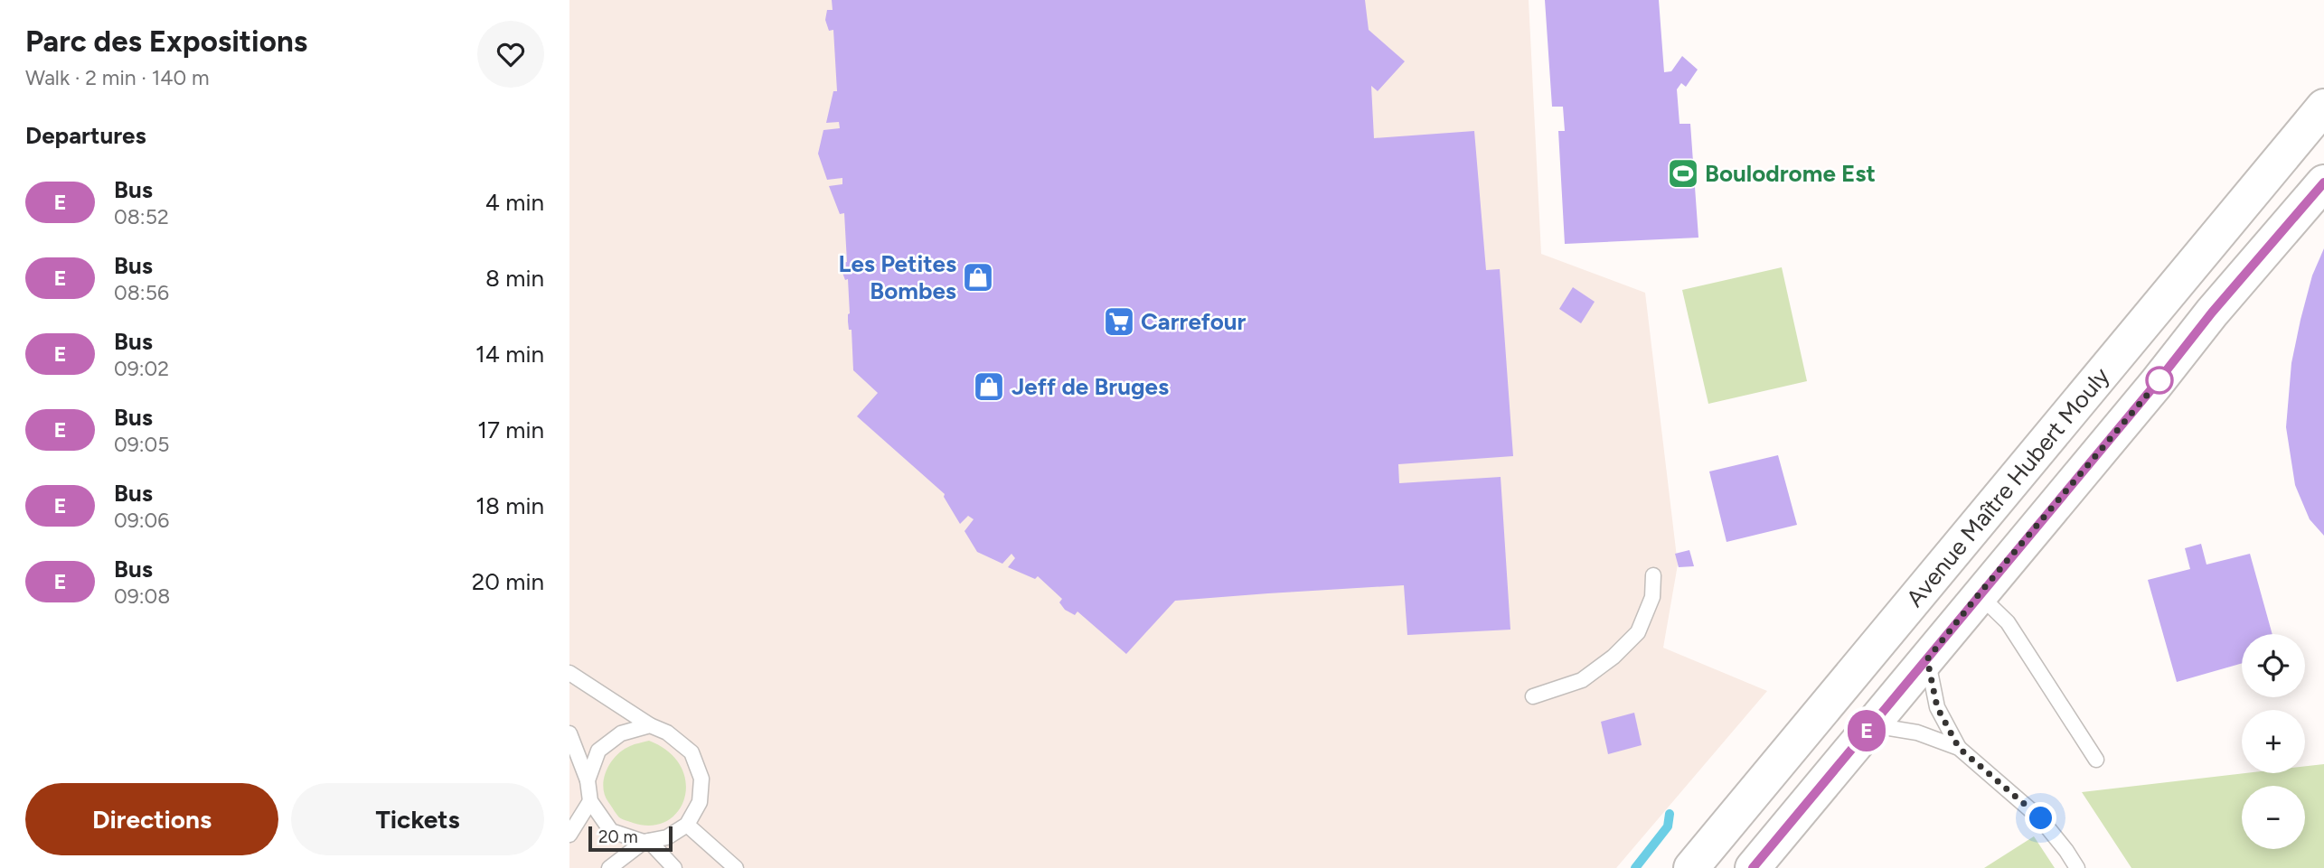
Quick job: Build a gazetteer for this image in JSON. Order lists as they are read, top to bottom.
{
  "streets": {
    "main road": ["Avenue Maître Hubert Mouly"]
  },
  "places": {
    "sports": ["Boulodrome Est"],
    "shop": ["Les Petites Bombes", "Jeff de Bruges"],
    "supermarket": ["Carrefour"]
  },
  "lines": ["bus line E"],
  "scale_bar": "20 m",
  "page": {
    "heading": [
      ["Parc des Expositions", "Walk · 2 min · 140 m"],
      "Departures"
    ],
    "on_map": "E",
    "list": [
      {
        "mark": "E",
        "name": "Bus",
        "note": "08:52",
        "value": "4 min"
      },
      {
        "mark": "E",
        "name": "Bus",
        "note": "08:56",
        "value": "8 min"
      },
      {
        "mark": "E",
        "name": "Bus",
        "note": "09:02",
        "value": "14 min"
      },
      {
        "mark": "E",
        "name": "Bus",
        "note": "09:05",
        "value": "17 min"
      },
      {
        "mark": "E",
        "name": "Bus",
        "note": "09:06",
        "value": "18 min"
      },
      {
        "mark": "E",
        "name": "Bus",
        "note": "09:08",
        "value": "20 min"
      }
    ],
    "map_buttons": ["+", "−"],
    "buttons": ["Directions", "Tickets"],
    "scale": "20 m"
  }
}
